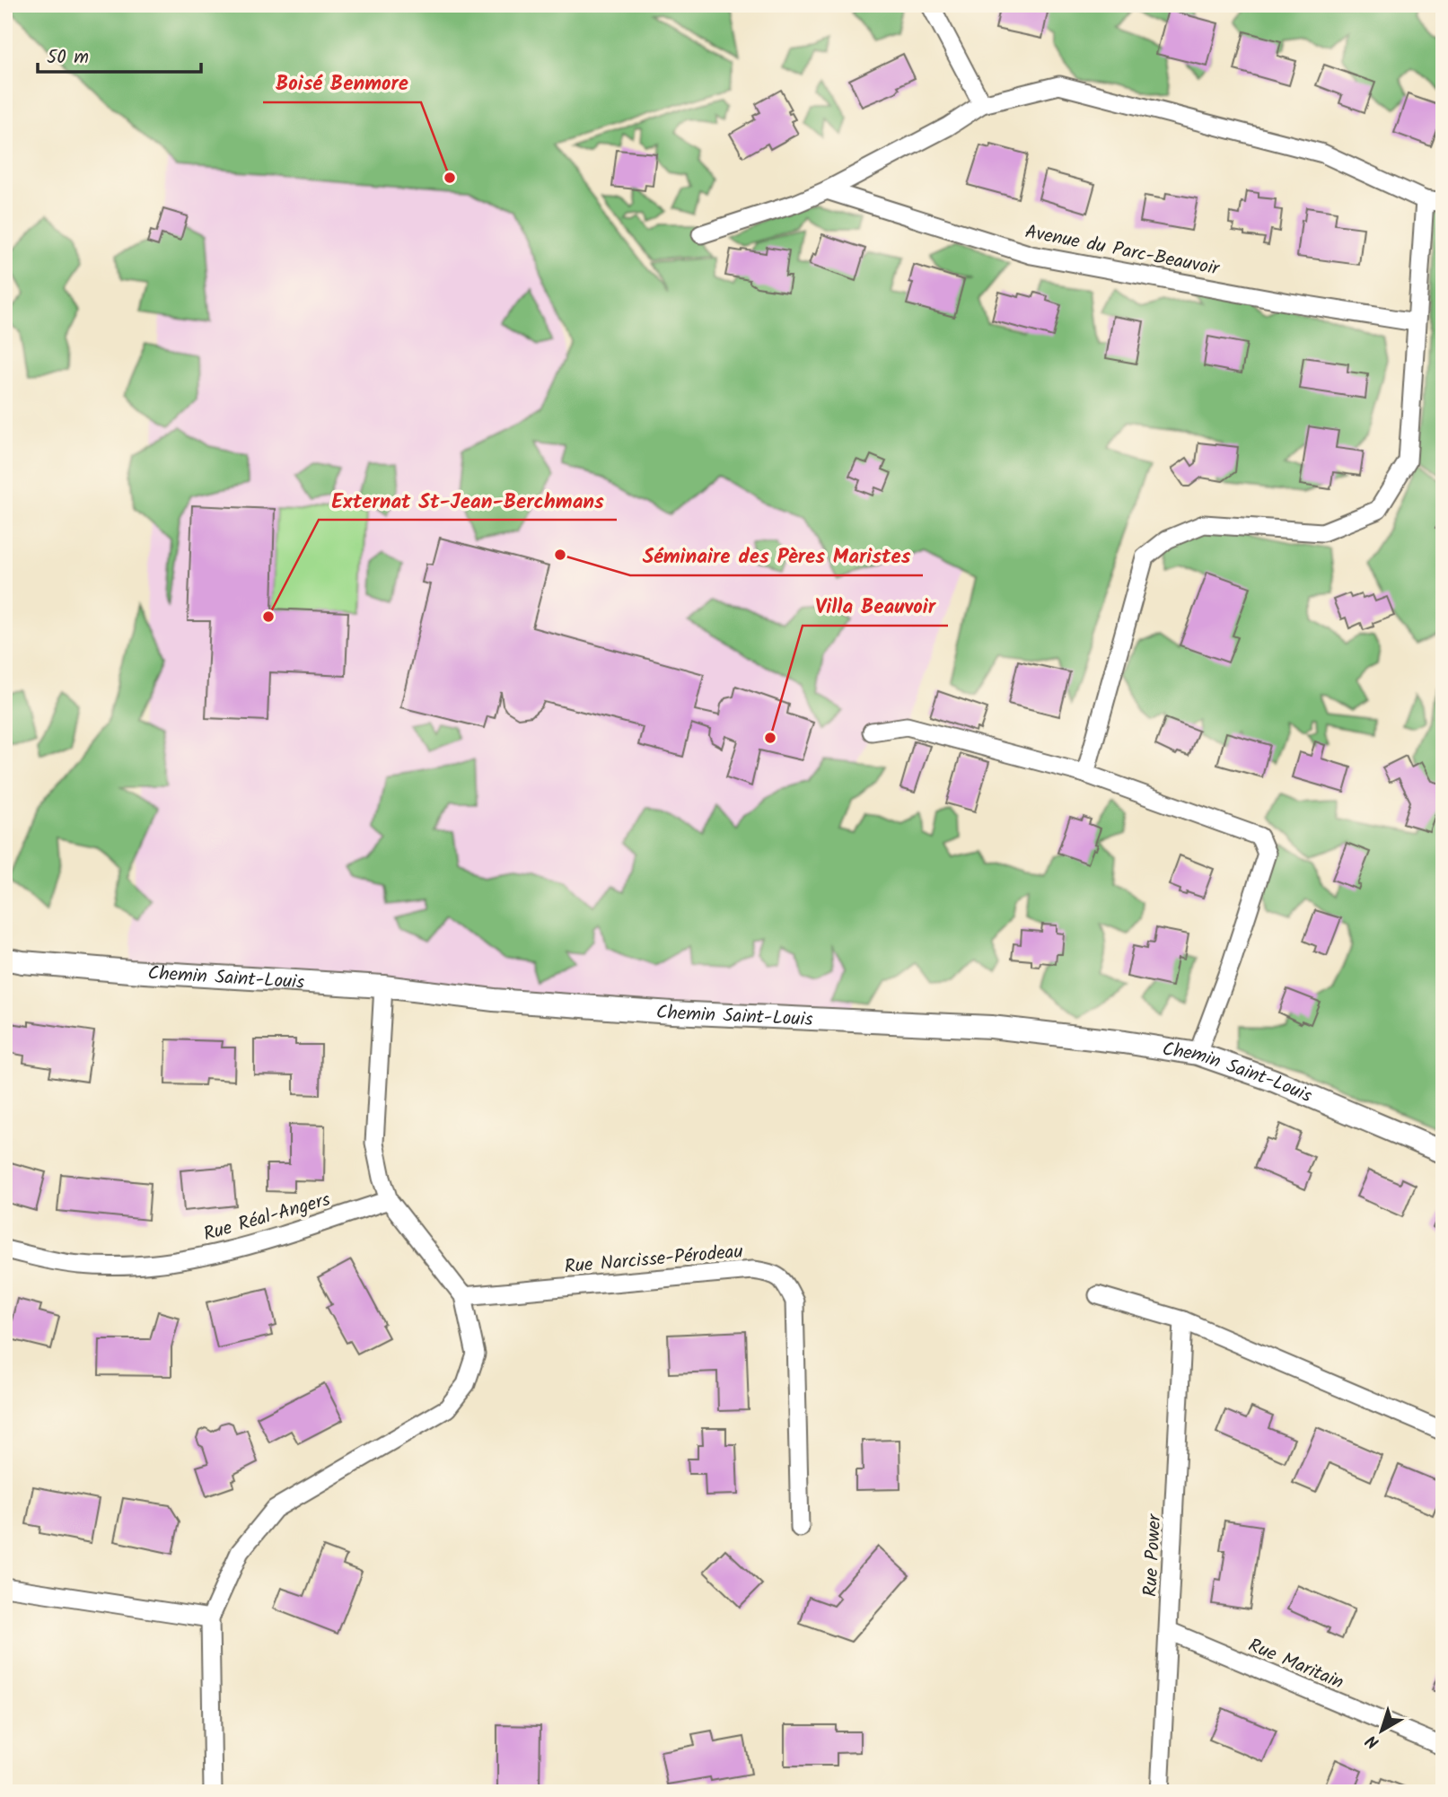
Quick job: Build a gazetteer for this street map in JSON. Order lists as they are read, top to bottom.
{
  "streets": {
    "street": [
      "Avenue du Parc-Beauvoir",
      "Chemin Saint-Louis",
      "Rue Réal-Angers",
      "Rue Narcisse-Pérodeau",
      "Rue Power",
      "Rue Maritain"
    ]
  },
  "crossings": [
    ["Rue Power", "Rue Maritain"]
  ],
  "places": [
    "Boisé Benmore",
    "Séminaire des Pères Maristes",
    "Externat St-Jean-Berchmans",
    "Villa Beauvoir"
  ],
  "scale_bar": "50 m",
  "north": "bottom left"
}
